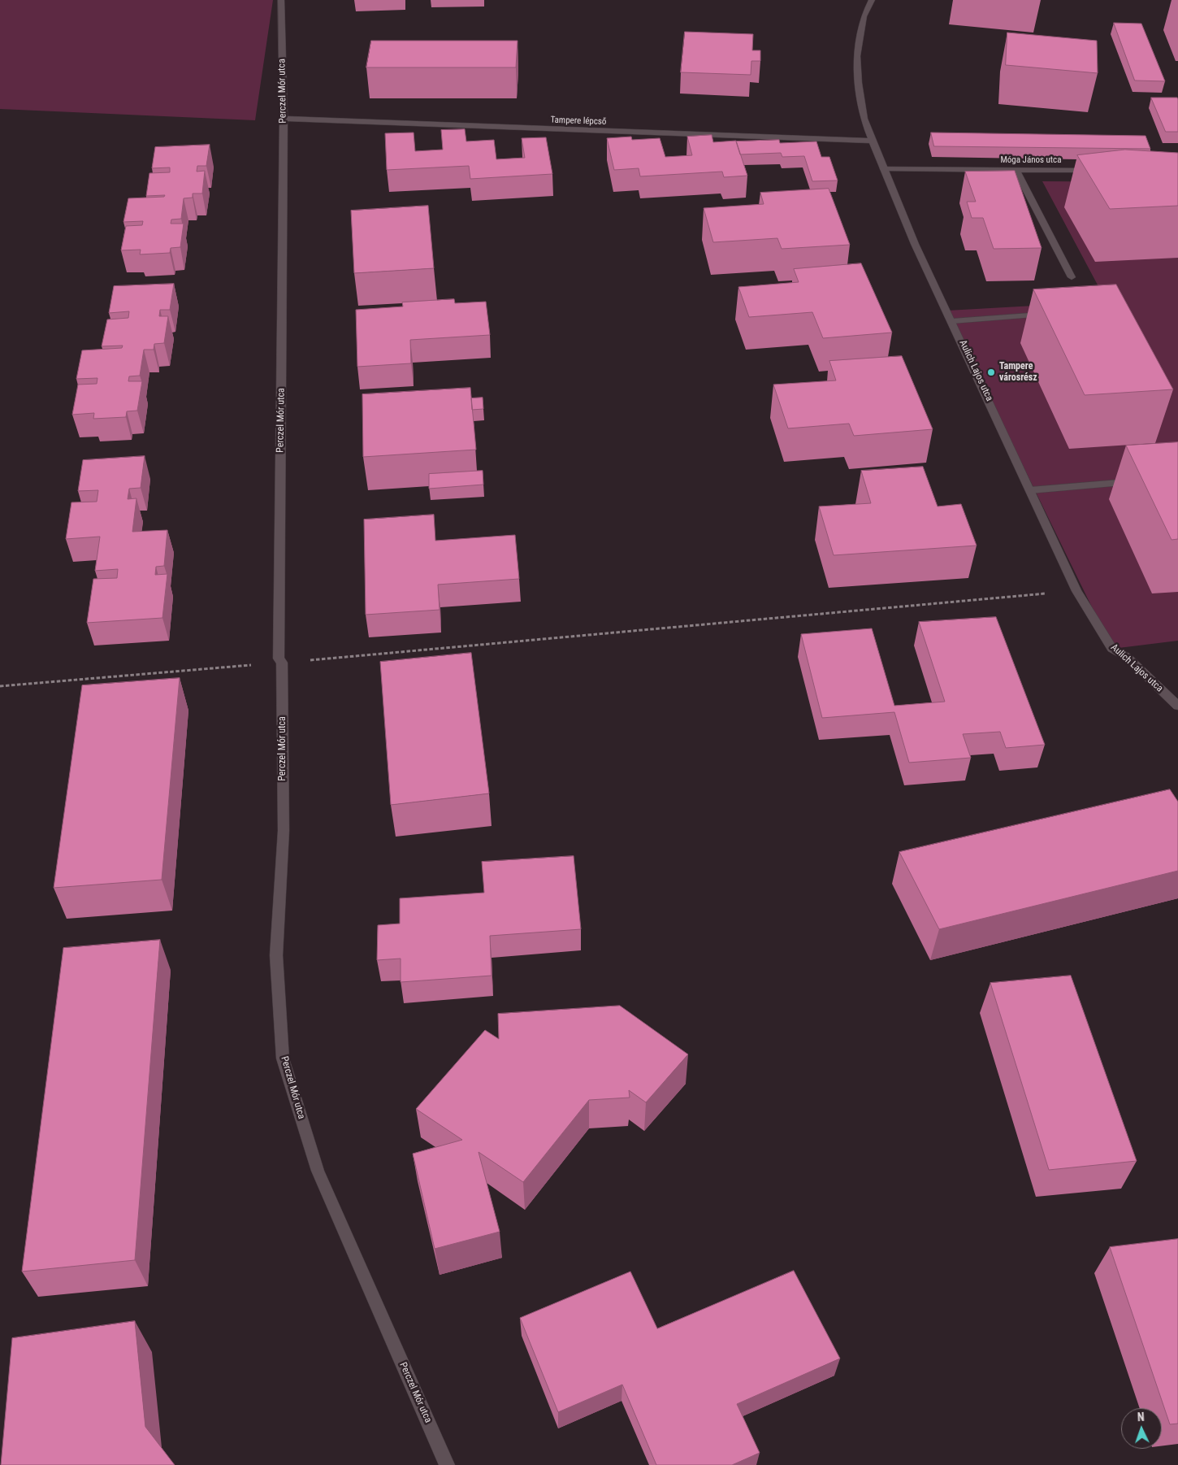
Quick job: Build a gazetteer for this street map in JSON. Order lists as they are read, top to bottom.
{
  "streets": {
    "street": [
      "Perczel Mór utca",
      "Tampere lépcső",
      "Móga János utca",
      "Aulich Lajos utca"
    ]
  },
  "crossings": [
    ["Perczel Mór utca", "Tampere lépcső"],
    ["Tampere lépcső", "Aulich Lajos utca"],
    ["Móga János utca", "Aulich Lajos utca"]
  ],
  "places": ["Tampere városrész"],
  "north": "top"
}
